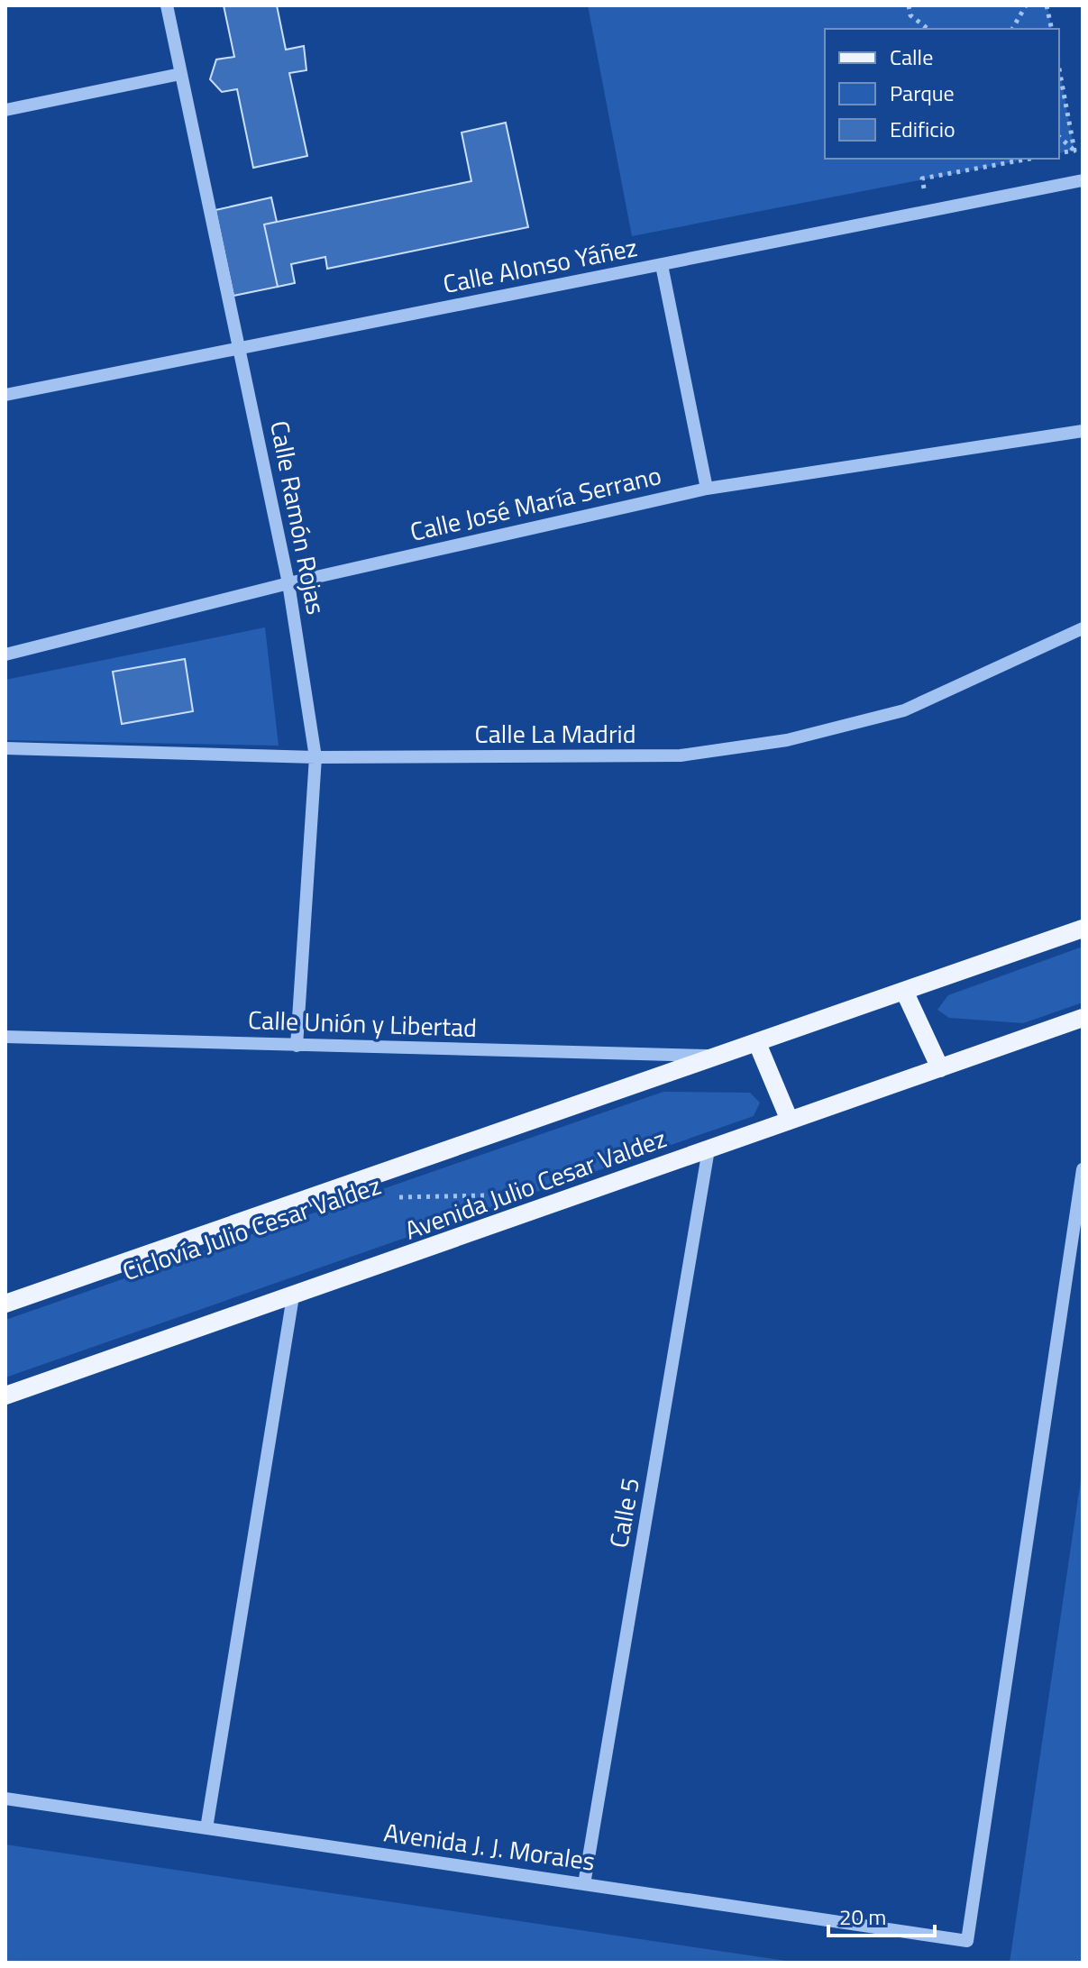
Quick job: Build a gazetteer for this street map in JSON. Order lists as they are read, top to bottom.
{
  "streets": {
    "main road": ["Avenida Julio Cesar Valdez"],
    "street": [
      "Calle Alonso Yáñez",
      "Calle José María Serrano",
      "Calle Ramón Rojas",
      "Calle La Madrid",
      "Calle Unión y Libertad",
      "Calle 5",
      "Avenida J. J. Morales"
    ],
    "path": ["Ciclovía Julio Cesar Valdez"]
  },
  "crossings": [
    ["Calle Alonso Yáñez", "Calle Ramón Rojas"],
    ["Calle José María Serrano", "Calle Ramón Rojas"],
    ["Calle Ramón Rojas", "Calle La Madrid"],
    ["Calle Ramón Rojas", "Calle Unión y Libertad"],
    ["Avenida Julio Cesar Valdez", "Calle 5"],
    ["Calle 5", "Avenida J. J. Morales"]
  ],
  "legend": ["Calle", "Parque", "Edificio"],
  "scale_bar": "20 m"
}
